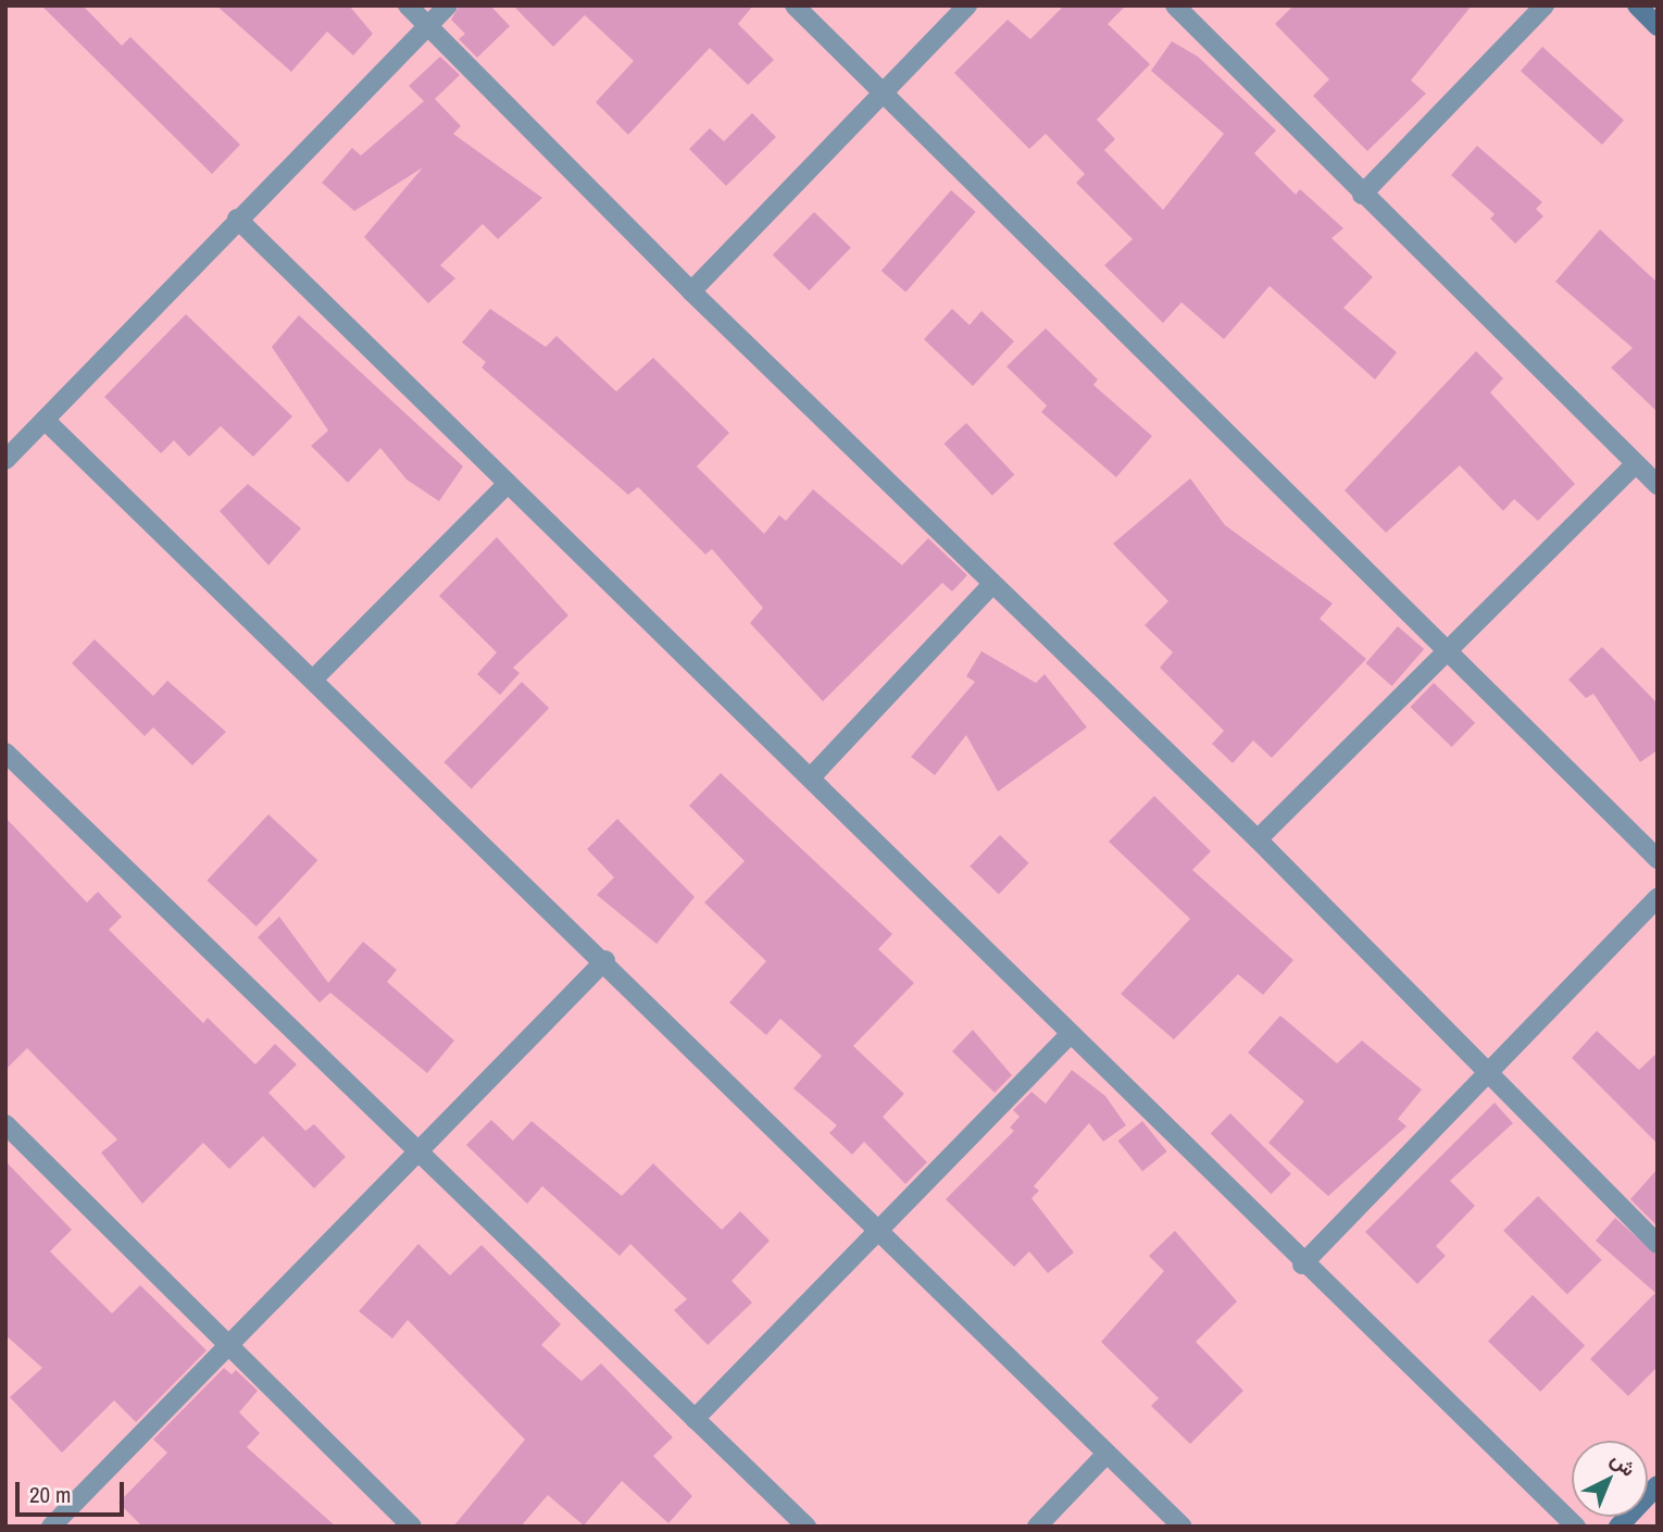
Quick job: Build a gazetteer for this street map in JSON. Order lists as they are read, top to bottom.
{
  "scale_bar": "20 m",
  "north": "top right"
}
